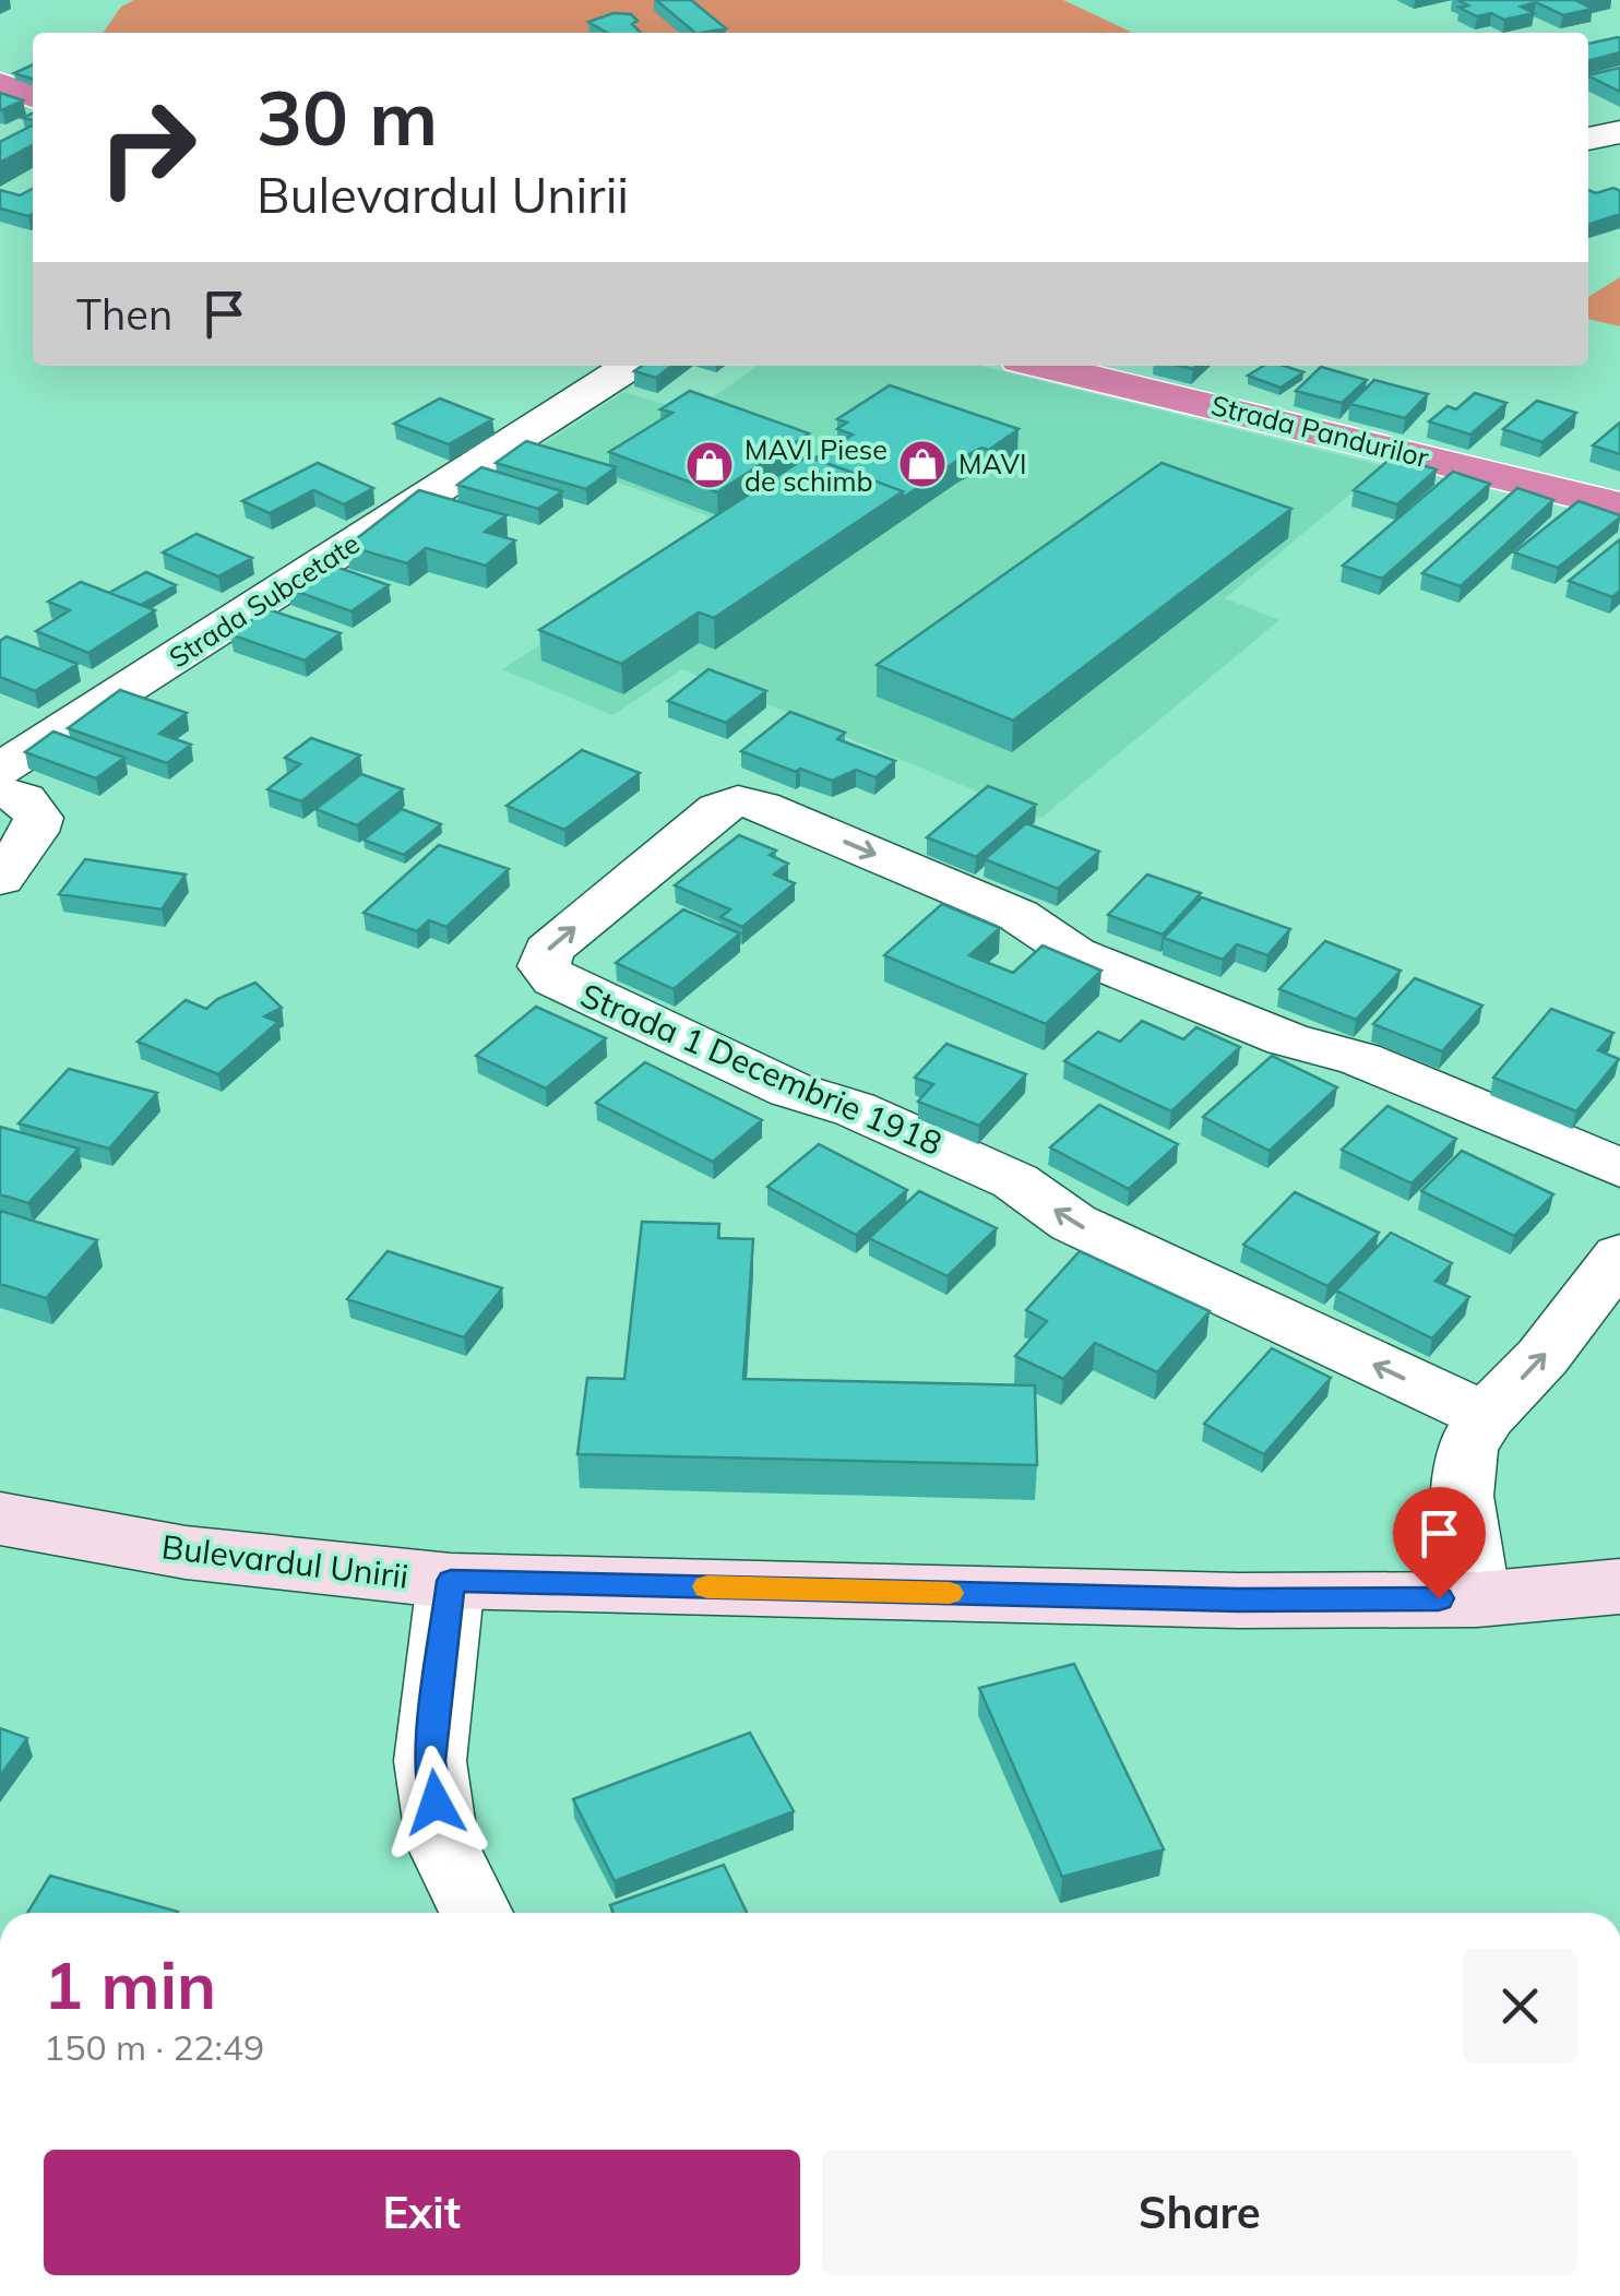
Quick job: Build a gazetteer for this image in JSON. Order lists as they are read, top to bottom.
{
  "streets": {
    "highway": ["Strada Pandurilor"],
    "main road": ["Bulevardul Unirii"],
    "street": ["Strada Subcetate", "Strada 1 Decembrie 1918"]
  },
  "places": {
    "shop": ["MAVI", "MAVI Piese de schimb"]
  },
  "page": {
    "turn": ["30 m", "Bulevardul Unirii"],
    "then": "Then",
    "heading": ["1 min", "150 m · 22:49"],
    "buttons": ["Exit", "Share"]
  }
}
